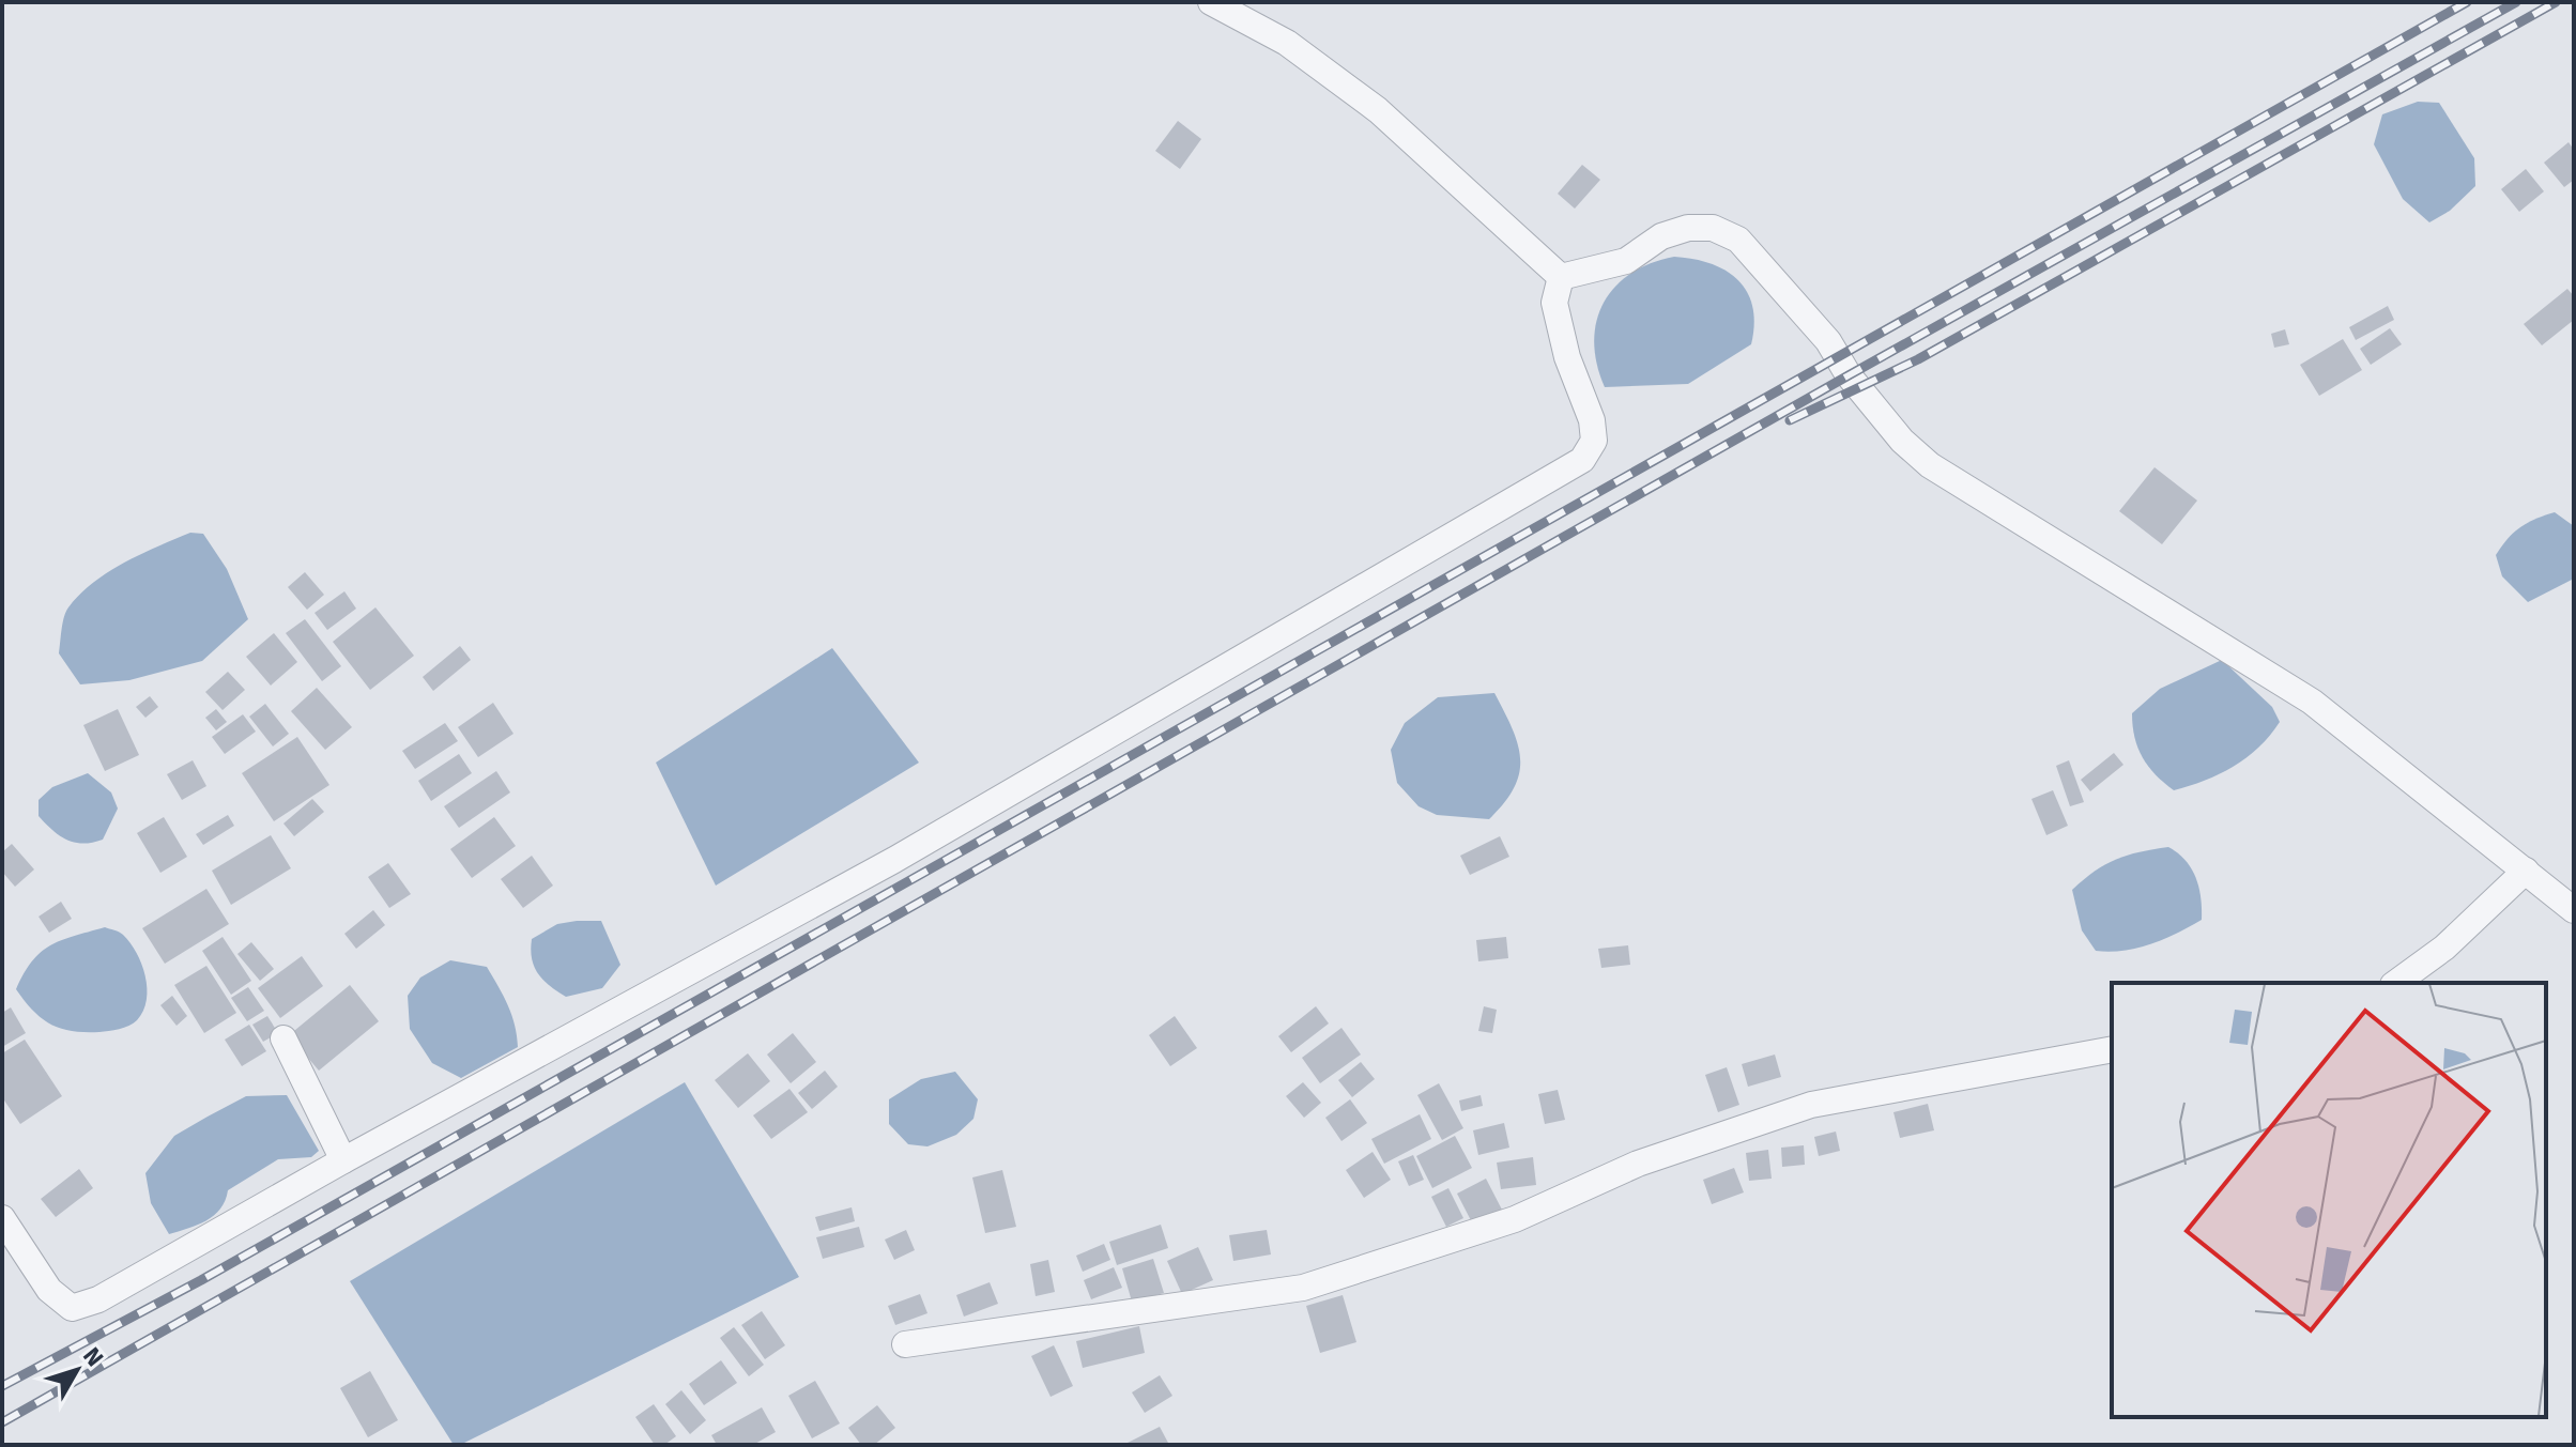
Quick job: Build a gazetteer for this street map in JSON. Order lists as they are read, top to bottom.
{
  "north": "top right"
}
